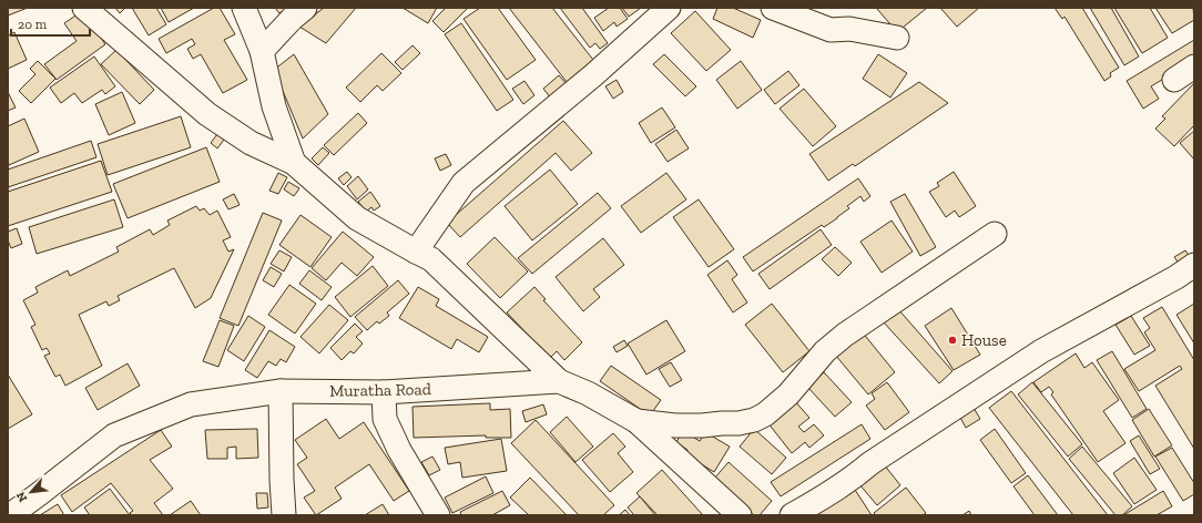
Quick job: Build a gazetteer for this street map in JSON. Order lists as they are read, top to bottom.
{
  "streets": {
    "street": ["Muratha Road"]
  },
  "places": ["House"],
  "scale_bar": "20 m",
  "north": "bottom left"
}
